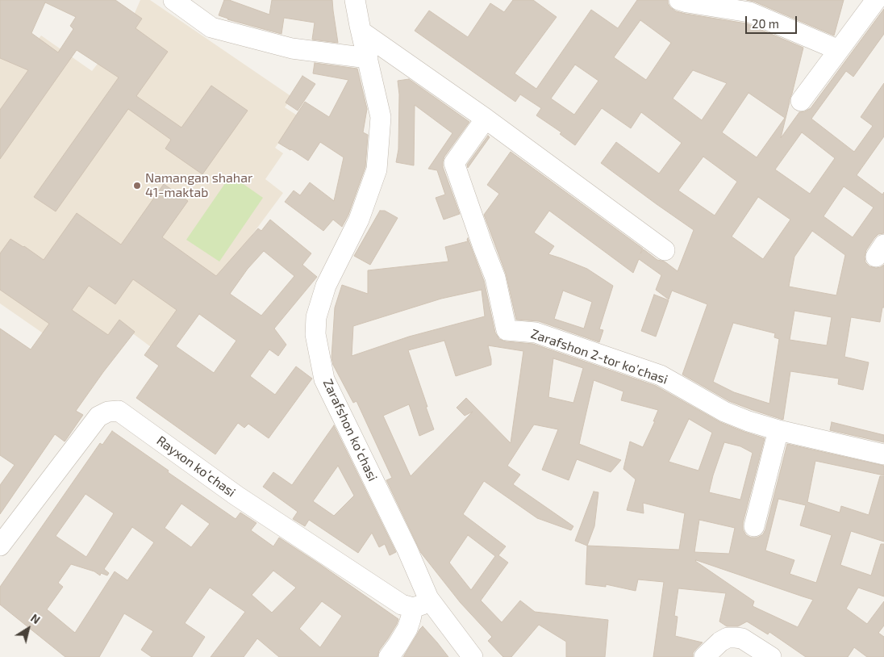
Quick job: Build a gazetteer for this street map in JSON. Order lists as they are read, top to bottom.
{
  "streets": {
    "street": ["Zarafshon 2-tor koʼchasi", "Zarafshon koʻchasi", "Rayxon koʻchasi"]
  },
  "crossings": [
    ["Zarafshon koʻchasi", "Rayxon koʻchasi"]
  ],
  "places": ["Namangan shahar 41-maktab"],
  "scale_bar": "20 m",
  "north": "top right"
}
